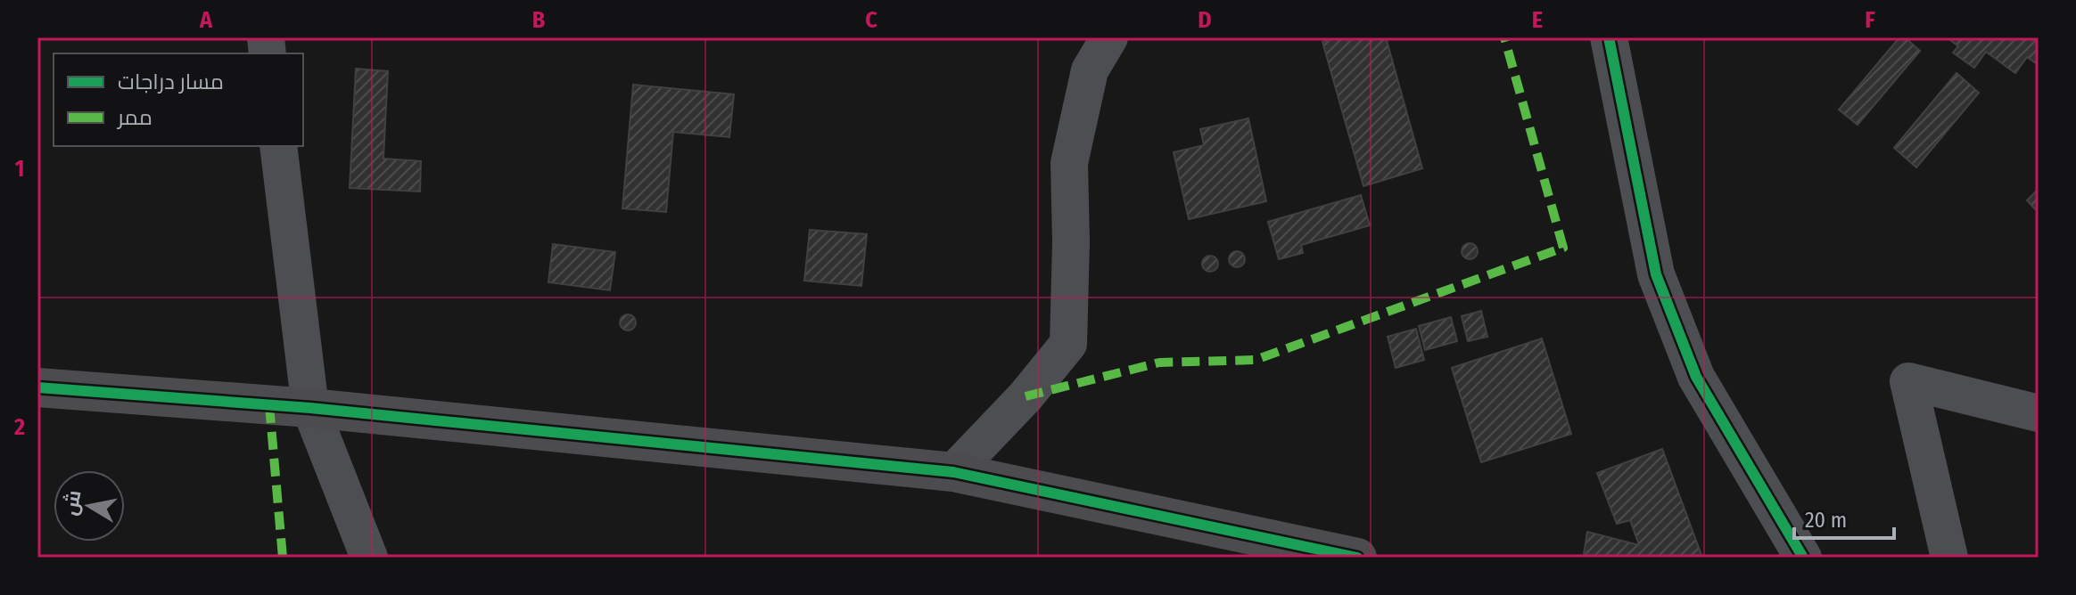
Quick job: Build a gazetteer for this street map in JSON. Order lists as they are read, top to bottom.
{
  "legend": ["مسار دراجات", "ممر"],
  "scale_bar": "20 m",
  "north": "left",
  "grid": {
    "columns": [
      "A",
      "B",
      "C",
      "D",
      "E",
      "F"
    ],
    "rows": ["1", "2"]
  }
}
